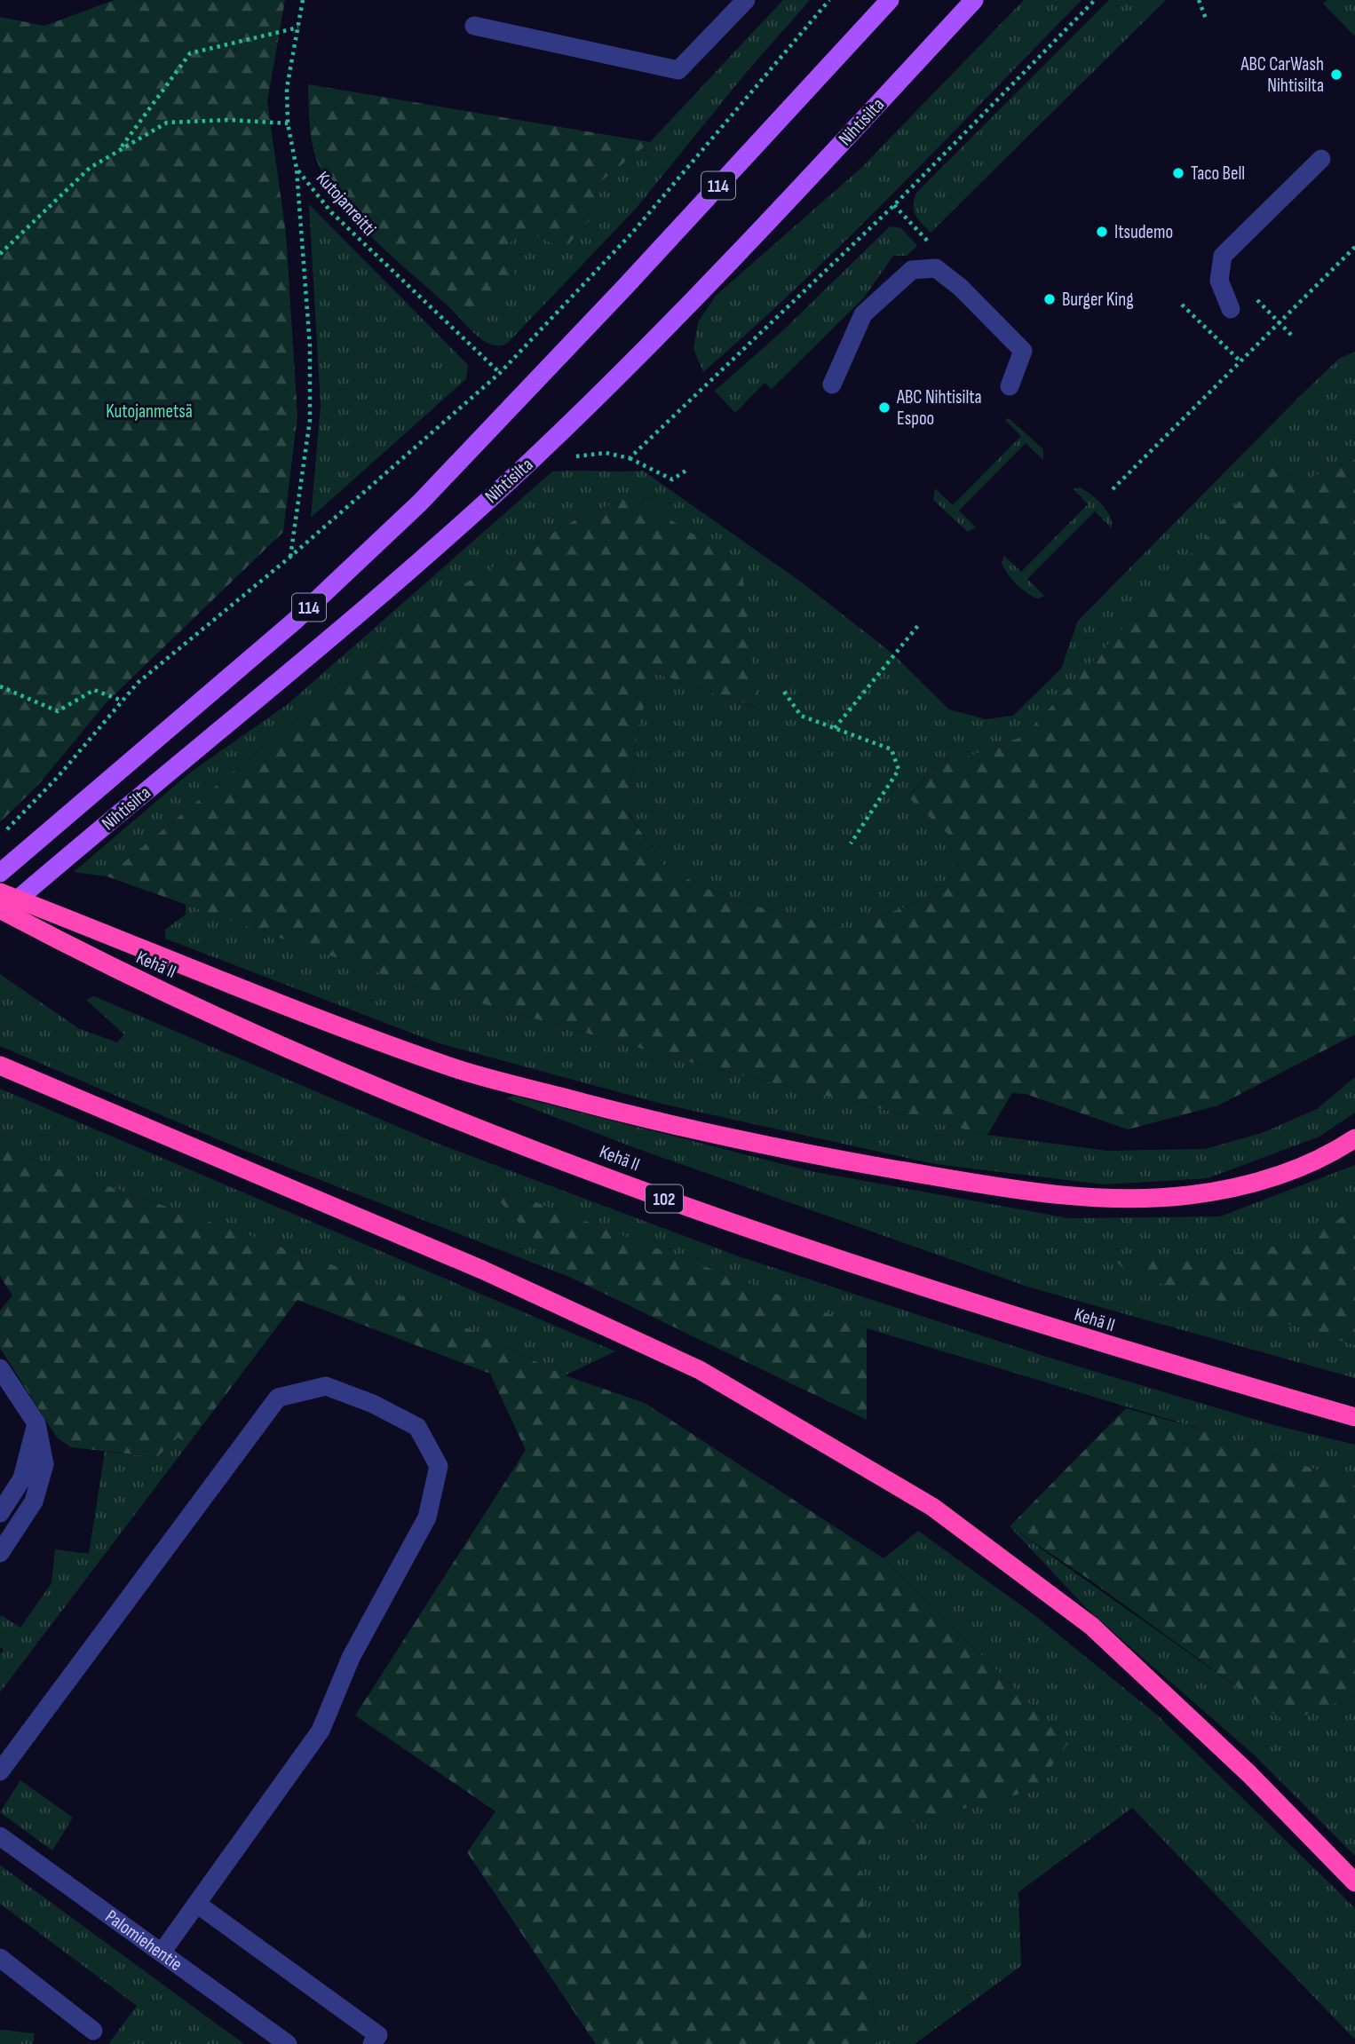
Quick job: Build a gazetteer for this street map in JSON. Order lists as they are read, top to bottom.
{
  "streets": {
    "highway": ["Kehä II", "102"],
    "main road": ["Nihtisilta", "114"],
    "street": ["Palomiehentie"],
    "path": ["Kutojanreitti"]
  },
  "parks": ["Kutojanmetsä"],
  "places": [
    "ABC CarWash Nihtisilta",
    "Taco Bell",
    "Itsudemo",
    "Burger King",
    "ABC Nihtisilta Espoo"
  ]
}
